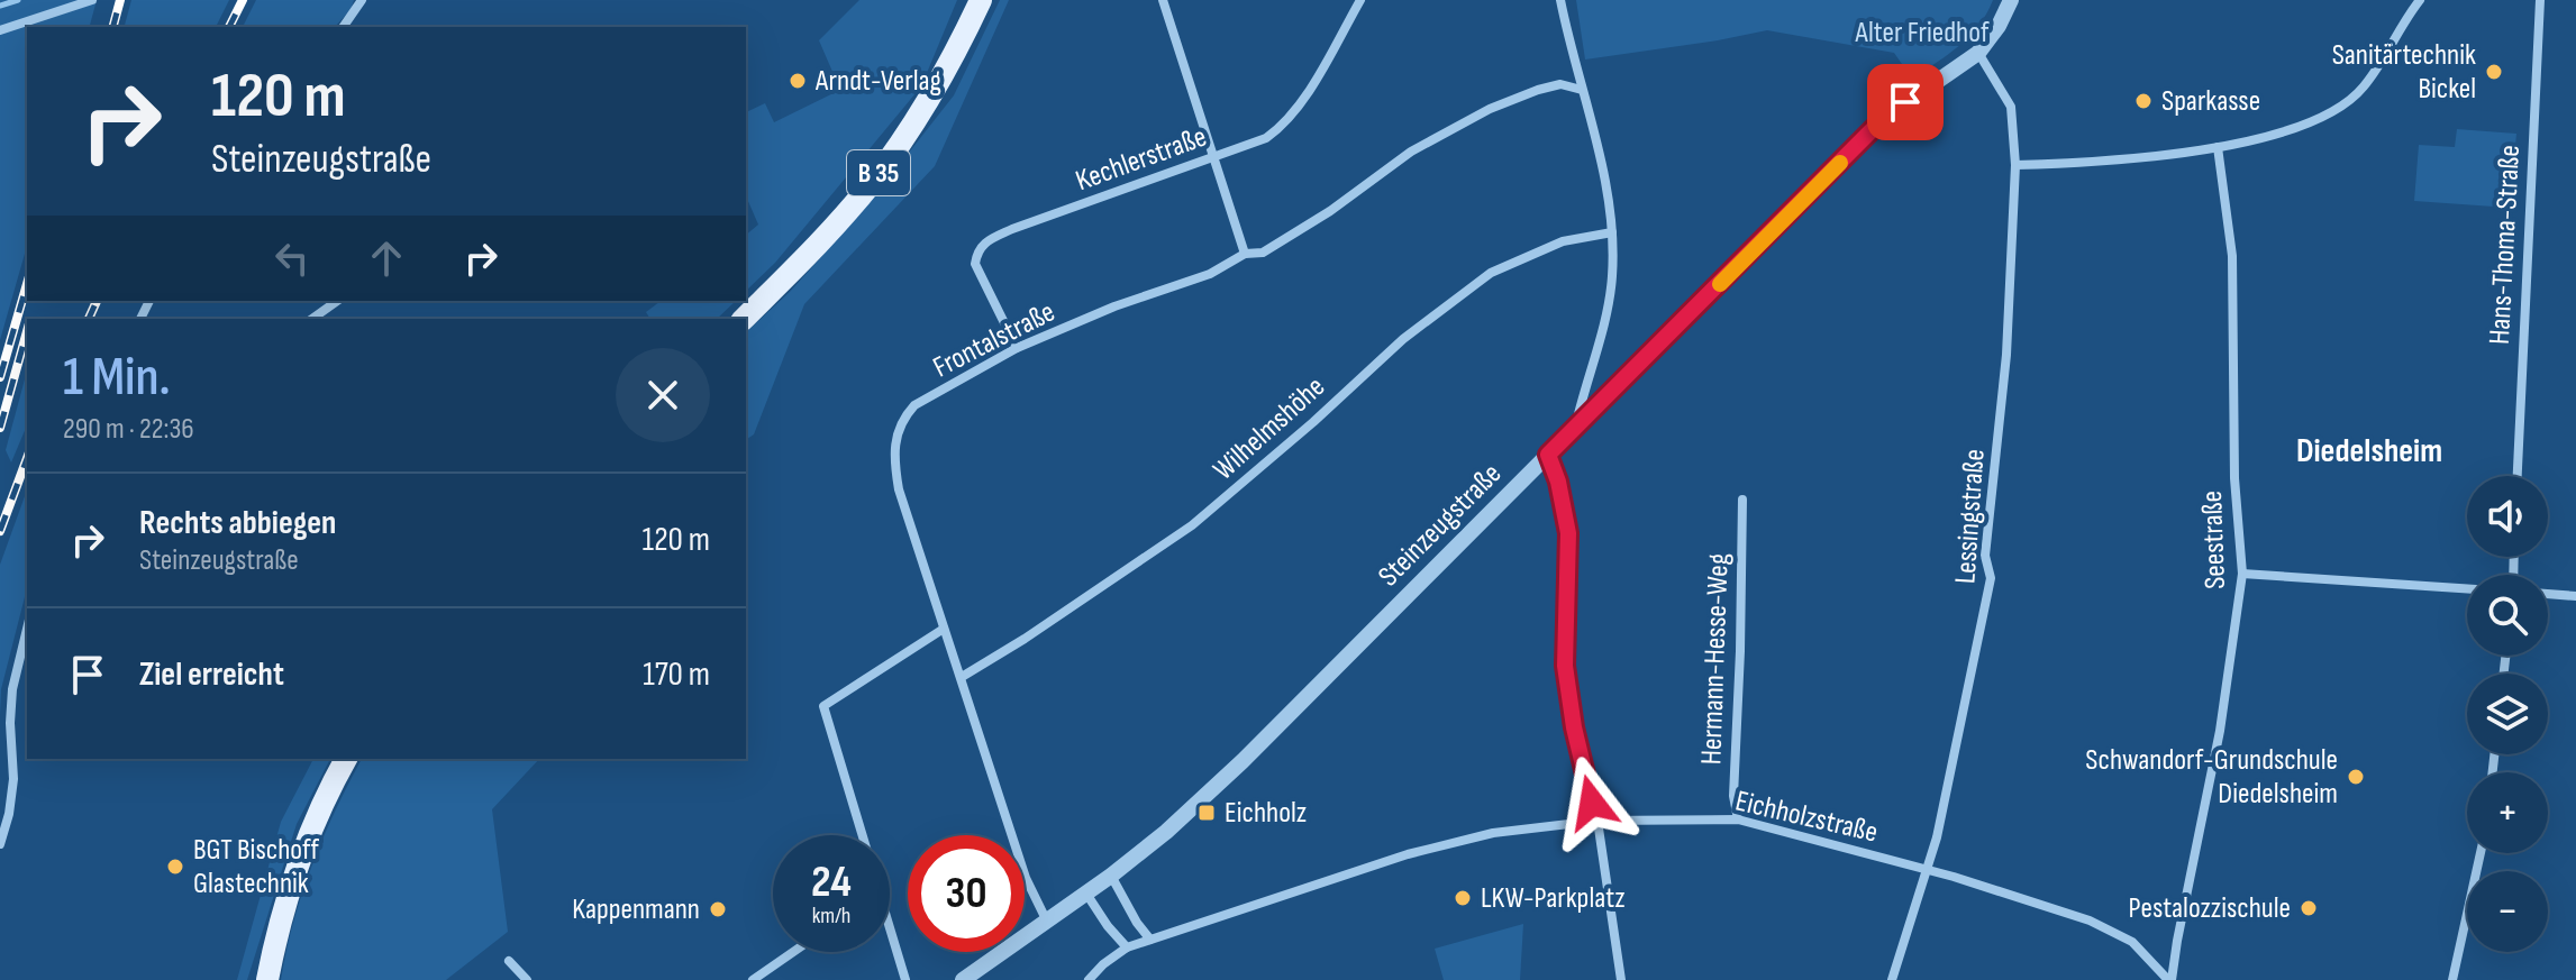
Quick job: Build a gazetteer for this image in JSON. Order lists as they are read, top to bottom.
{
  "streets": {
    "main road": ["B 35"],
    "street": [
      "Kechlerstraße",
      "Hans-Thoma-Straße",
      "Frontalstraße",
      "Wilhelmshöhe",
      "Lessingstraße",
      "Steinzeugstraße",
      "Seestraße",
      "Hermann-Hesse-Weg",
      "Eichholzstraße"
    ]
  },
  "crossings": [
    ["Kechlerstraße", "Frontalstraße"],
    ["Frontalstraße", "Wilhelmshöhe"],
    ["Frontalstraße", "Steinzeugstraße"],
    ["Lessingstraße", "Steinzeugstraße"],
    ["Lessingstraße", "Eichholzstraße"],
    ["Seestraße", "Eichholzstraße"],
    ["Hermann-Hesse-Weg", "Eichholzstraße"]
  ],
  "districts": ["Diedelsheim"],
  "parks": ["Alter Friedhof"],
  "places": {
    "other": [
      "Sanitärtechnik Bickel",
      "Arndt-Verlag",
      "Sparkasse",
      "Schwandorf-Grundschule Diedelsheim",
      "BGT Bischoff Glastechnik",
      "LKW-Parkplatz",
      "Pestalozzischule",
      "Kappenmann"
    ],
    "transit": ["Eichholz"]
  },
  "page": {
    "turn": ["120 m", "Steinzeugstraße"],
    "heading": ["1 Min.", "290 m · 22:36"],
    "list": [
      {
        "name": "Rechts abbiegen",
        "note": "Steinzeugstraße",
        "value": "120 m"
      },
      {
        "name": "Ziel erreicht",
        "value": "170 m"
      }
    ],
    "map_buttons": ["+", "−"],
    "speed": "24 km/h",
    "limit": "30"
  }
}
